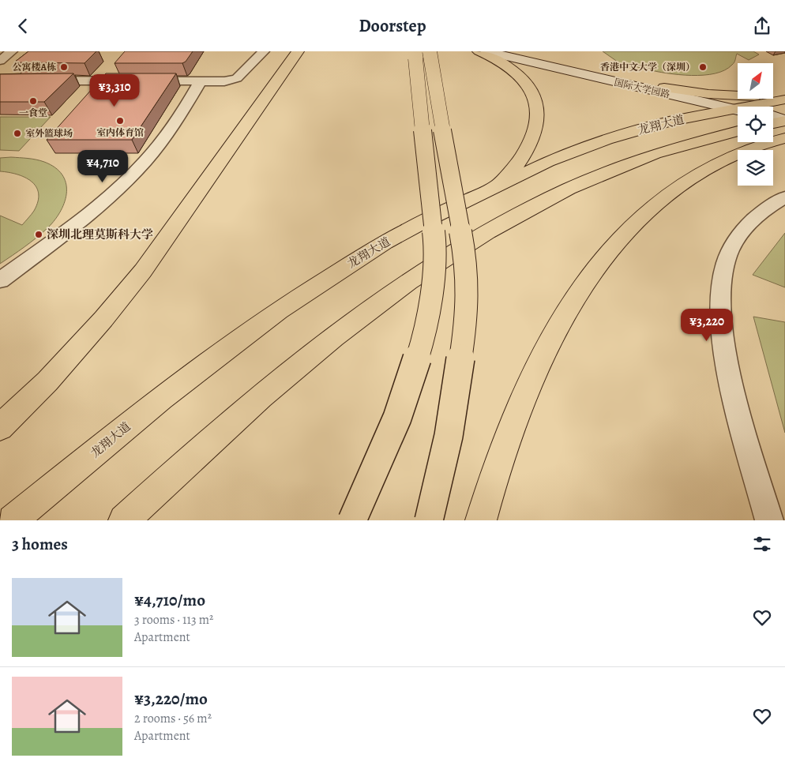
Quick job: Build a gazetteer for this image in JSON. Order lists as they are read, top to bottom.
{
  "streets": {
    "main road": ["龙翔大道"],
    "street": ["国际大学园路"]
  },
  "places": [
    "公寓楼A栋",
    "香港中文大学（深圳）",
    "一食堂",
    "室内体育馆",
    "室外篮球场",
    "深圳北理莫斯科大学"
  ],
  "north": "top right",
  "page": {
    "header": "Doorstep",
    "price": ["¥3,310", "¥4,710", "¥3,220"],
    "heading": "3 homes",
    "list": [
      {
        "name": "¥4,710/mo",
        "note": "3 rooms · 113 m² · Apartment"
      },
      {
        "name": "¥3,220/mo",
        "note": "2 rooms · 56 m² · Apartment"
      }
    ]
  }
}
